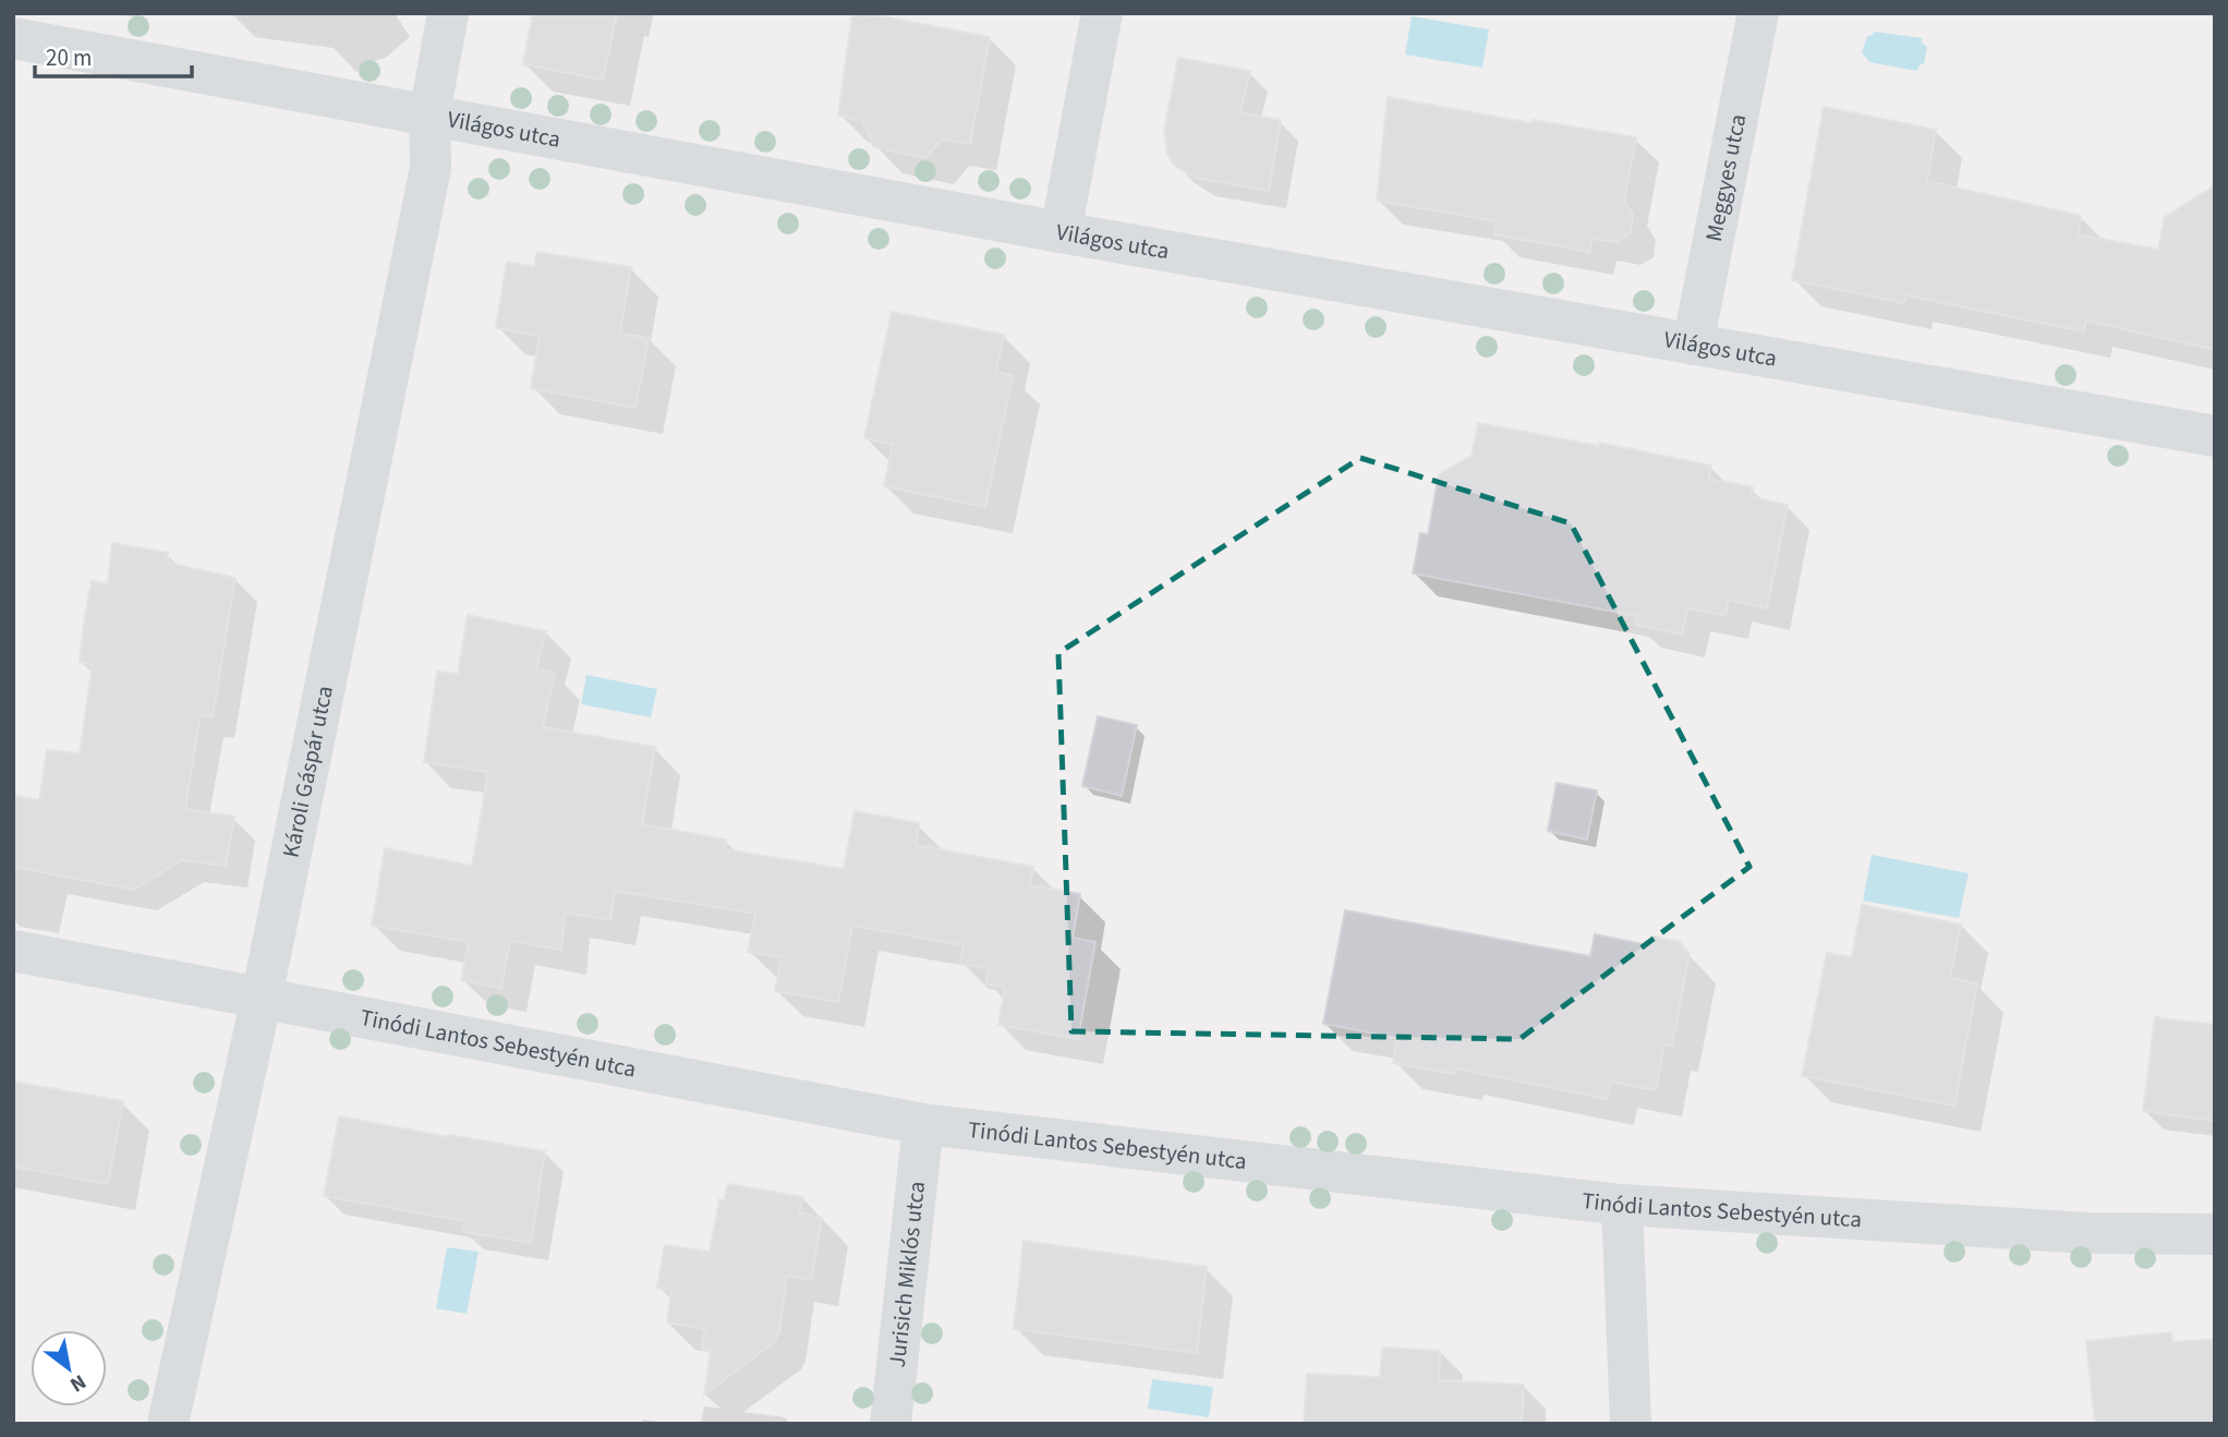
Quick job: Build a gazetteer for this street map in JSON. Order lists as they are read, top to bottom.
{
  "streets": {
    "street": [
      "Világos utca",
      "Meggyes utca",
      "Károli Gáspár utca",
      "Tinódi Lantos Sebestyén utca",
      "Jurisich Miklós utca"
    ]
  },
  "crossings": [
    ["Világos utca", "Meggyes utca"],
    ["Világos utca", "Károli Gáspár utca"],
    ["Károli Gáspár utca", "Tinódi Lantos Sebestyén utca"],
    ["Tinódi Lantos Sebestyén utca", "Jurisich Miklós utca"]
  ],
  "scale_bar": "20 m",
  "north": "bottom right"
}
